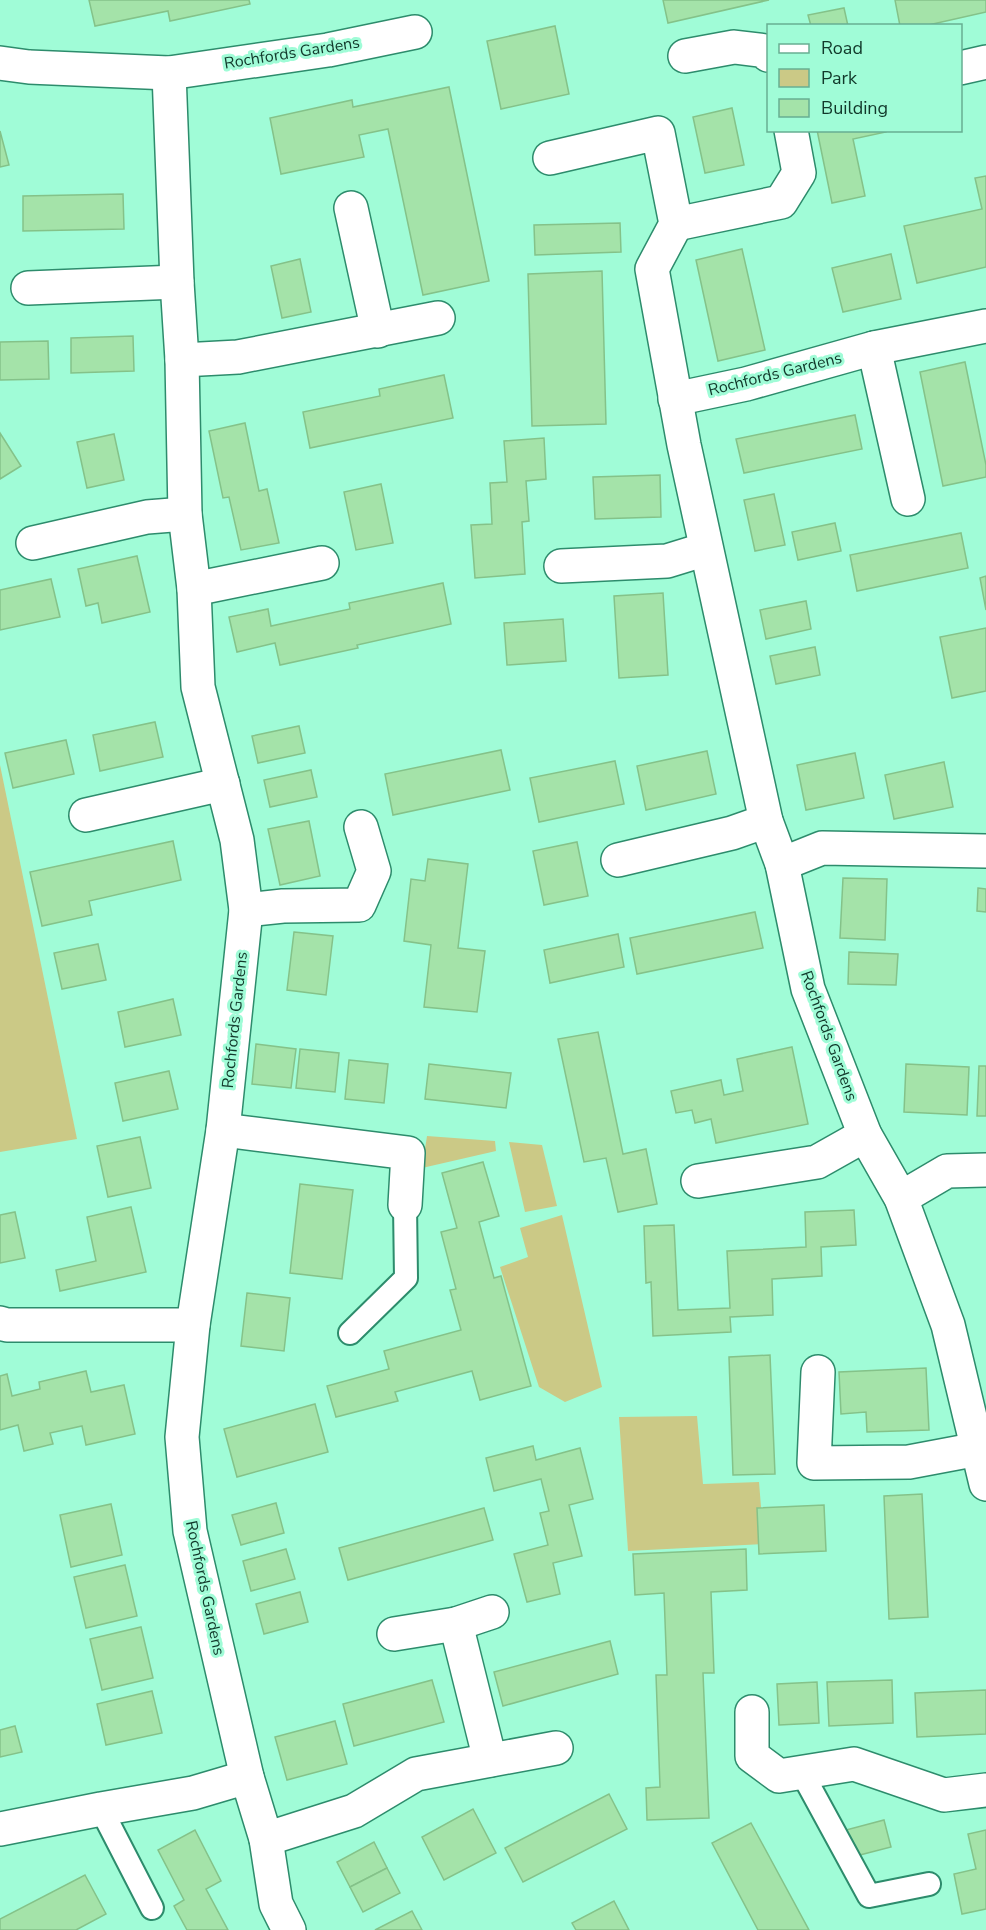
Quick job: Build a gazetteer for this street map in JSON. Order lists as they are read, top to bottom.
{
  "streets": {
    "street": ["Rochfords Gardens"]
  },
  "legend": ["Road", "Park", "Building"]
}
